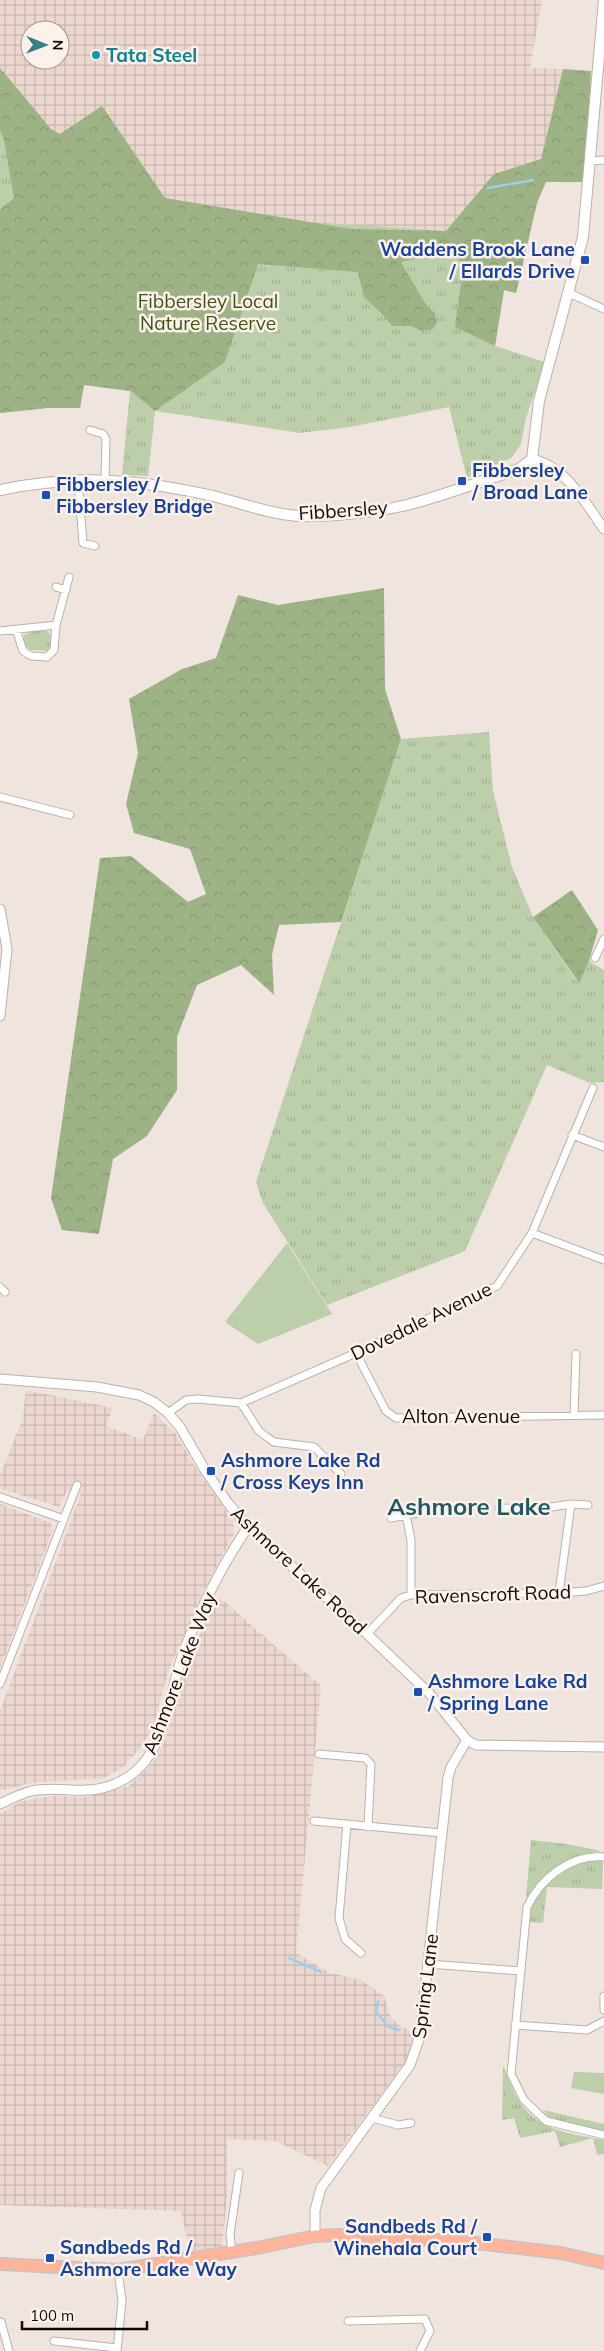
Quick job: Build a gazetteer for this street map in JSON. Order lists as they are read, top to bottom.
{
  "streets": {
    "main road": ["Fibbersley"],
    "street": [
      "Dovedale Avenue",
      "Alton Avenue",
      "Ashmore Lake Road",
      "Ravenscroft Road",
      "Ashmore Lake Way",
      "Spring Lane"
    ]
  },
  "crossings": [
    ["Dovedale Avenue", "Alton Avenue"],
    ["Dovedale Avenue", "Ashmore Lake Road"],
    ["Ashmore Lake Road", "Ravenscroft Road"],
    ["Ashmore Lake Road", "Ashmore Lake Way"],
    ["Ashmore Lake Road", "Spring Lane"]
  ],
  "districts": ["Ashmore Lake"],
  "parks": ["Fibbersley Local Nature Reserve"],
  "places": {
    "other": ["Tata Steel"],
    "transit": [
      "Waddens Brook Lane / Ellards Drive",
      "Fibbersley / Broad Lane",
      "Fibbersley / Fibbersley Bridge",
      "Ashmore Lake Rd / Cross Keys Inn",
      "Ashmore Lake Rd / Spring Lane",
      "Sandbeds Rd / Winehala Court",
      "Sandbeds Rd / Ashmore Lake Way"
    ]
  },
  "scale_bar": "100 m",
  "north": "right"
}
